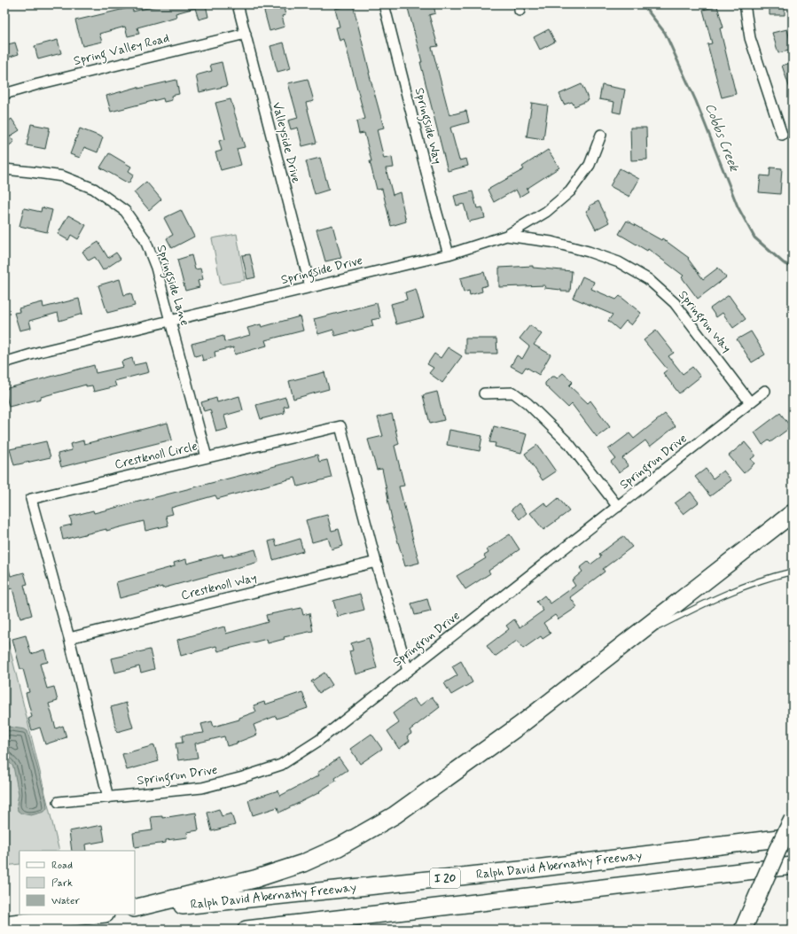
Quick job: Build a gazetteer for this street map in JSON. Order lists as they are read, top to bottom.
{
  "streets": {
    "highway": ["Ralph David Abernathy Freeway", "I 20"],
    "street": [
      "Spring Valley Road",
      "Springside Way",
      "Valleyside Drive",
      "Springside Drive",
      "Springside Lane",
      "Springrun Way",
      "Crestknoll Circle",
      "Springrun Drive",
      "Crestknoll Way"
    ]
  },
  "crossings": [
    ["Spring Valley Road", "Valleyside Drive"],
    ["Springside Way", "Springside Drive"],
    ["Valleyside Drive", "Springside Drive"],
    ["Springside Drive", "Springside Lane"],
    ["Springside Drive", "Springrun Way"],
    ["Springside Lane", "Crestknoll Circle"],
    ["Springrun Way", "Springrun Drive"],
    ["Crestknoll Circle", "Springrun Drive"],
    ["Crestknoll Circle", "Crestknoll Way"]
  ],
  "water": ["Cobbs Creek"],
  "legend": ["Road", "Park", "Water"]
}
